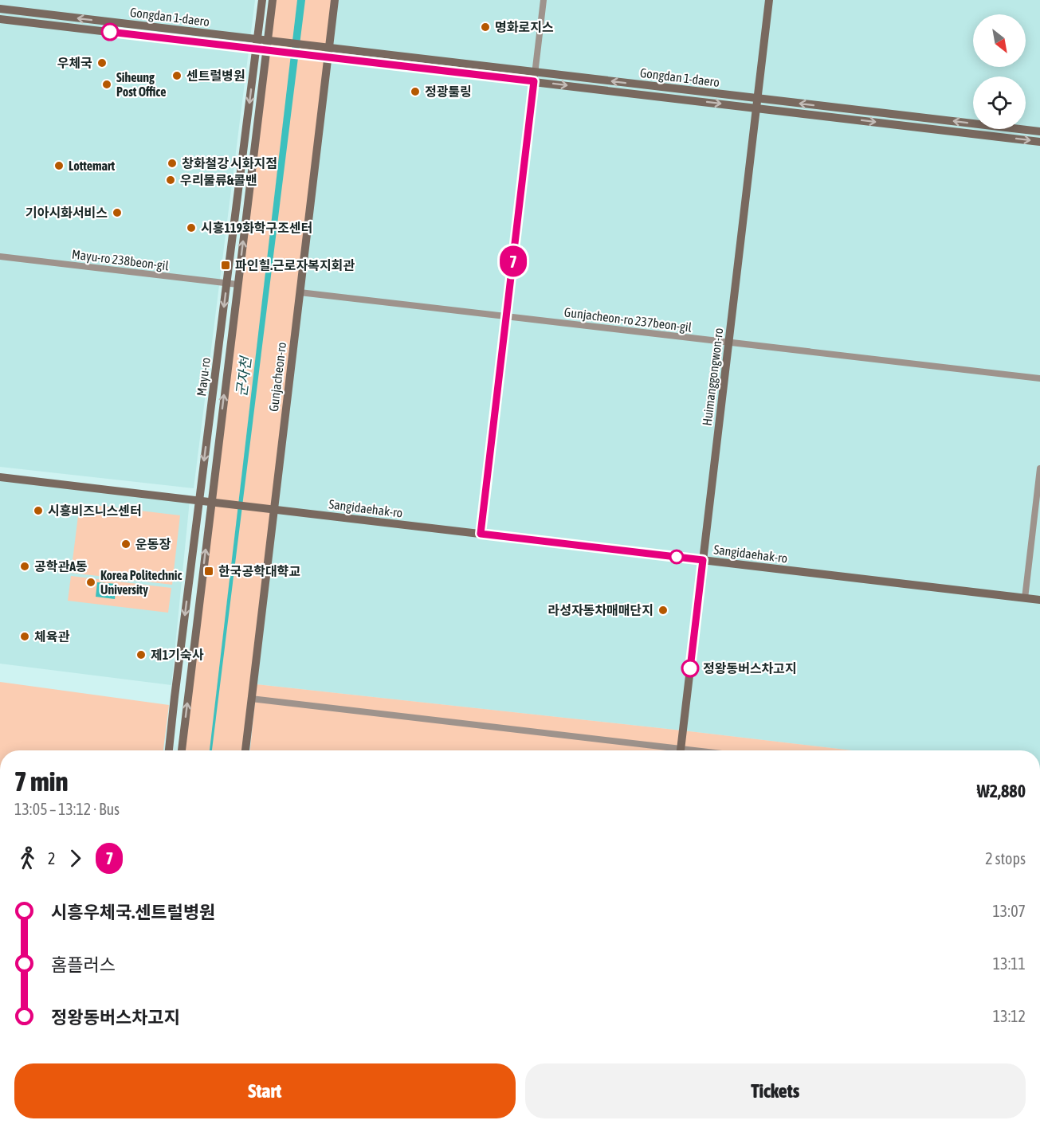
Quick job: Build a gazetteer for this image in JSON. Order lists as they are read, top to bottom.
{
  "streets": {
    "street": [
      "Gongdan 1-daero",
      "Mayu-ro 238beon-gil",
      "Gunjacheon-ro 237beon-gil",
      "Mayu-ro",
      "Gunjacheon-ro",
      "Huimanggongwon-ro",
      "Sangidaehak-ro"
    ]
  },
  "crossings": [
    ["Gongdan 1-daero", "Mayu-ro"],
    ["Gongdan 1-daero", "Gunjacheon-ro"],
    ["Gongdan 1-daero", "Huimanggongwon-ro"],
    ["Mayu-ro 238beon-gil", "Mayu-ro"],
    ["Gunjacheon-ro 237beon-gil", "Gunjacheon-ro"],
    ["Gunjacheon-ro 237beon-gil", "Huimanggongwon-ro"],
    ["Mayu-ro", "Sangidaehak-ro"],
    ["Gunjacheon-ro", "Sangidaehak-ro"],
    ["Huimanggongwon-ro", "Sangidaehak-ro"]
  ],
  "water": ["군자천"],
  "places": {
    "other": [
      "명화로지스",
      "우체국",
      "센트럴병원",
      "Siheung Post Office",
      "정광툴링",
      "창화철강 시화지점",
      "Lottemart",
      "우리물류&콜밴",
      "기아시화서비스",
      "시흥119화학구조센터",
      "시흥비즈니스센터",
      "운동장",
      "공학관A동",
      "Korea Politechnic University",
      "라성자동차매매단지",
      "체육관",
      "제1기숙사",
      "정왕동버스차고지"
    ],
    "transit": ["파인힐.근로자복지회관", "한국공학대햑교"]
  },
  "lines": ["bus line 7"],
  "north": "bottom right",
  "page": {
    "on_map": "7",
    "heading": ["7 min", "13:05 – 13:12 · Bus", "₩2,880"],
    "legs": ["2", "7", "2 stops"],
    "list": [
      {
        "name": "시흥우체국.센트럴병원",
        "value": "13:07"
      },
      {
        "name": "홈플러스",
        "value": "13:11"
      },
      {
        "name": "정왕동버스차고지",
        "value": "13:12"
      }
    ],
    "buttons": ["Start", "Tickets"]
  }
}
